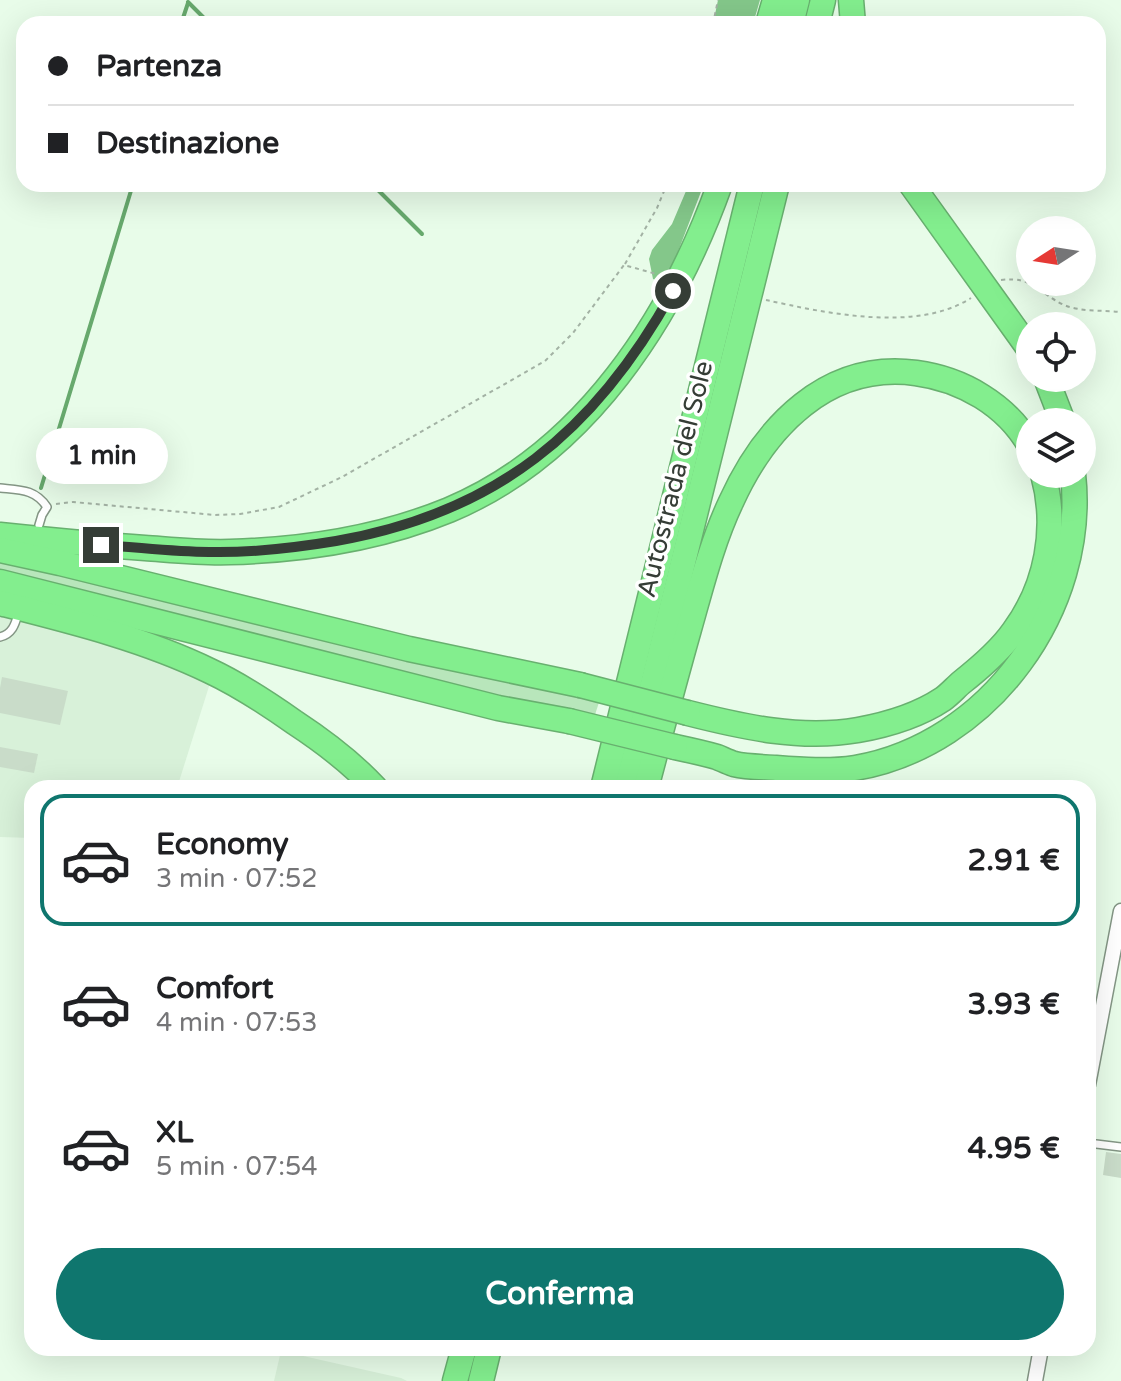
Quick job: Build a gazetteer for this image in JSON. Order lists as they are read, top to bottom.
{
  "streets": {
    "highway": ["Autostrada del Sole"]
  },
  "north": "left",
  "page": {
    "banner": ["Partenza", "Destinazione"],
    "bubble": "1 min",
    "list": [
      {
        "name": "Economy",
        "note": "3 min · 07:52",
        "value": "2.91 €"
      },
      {
        "name": "Comfort",
        "note": "4 min · 07:53",
        "value": "3.93 €"
      },
      {
        "name": "XL",
        "note": "5 min · 07:54",
        "value": "4.95 €"
      }
    ],
    "buttons": "Conferma"
  }
}
